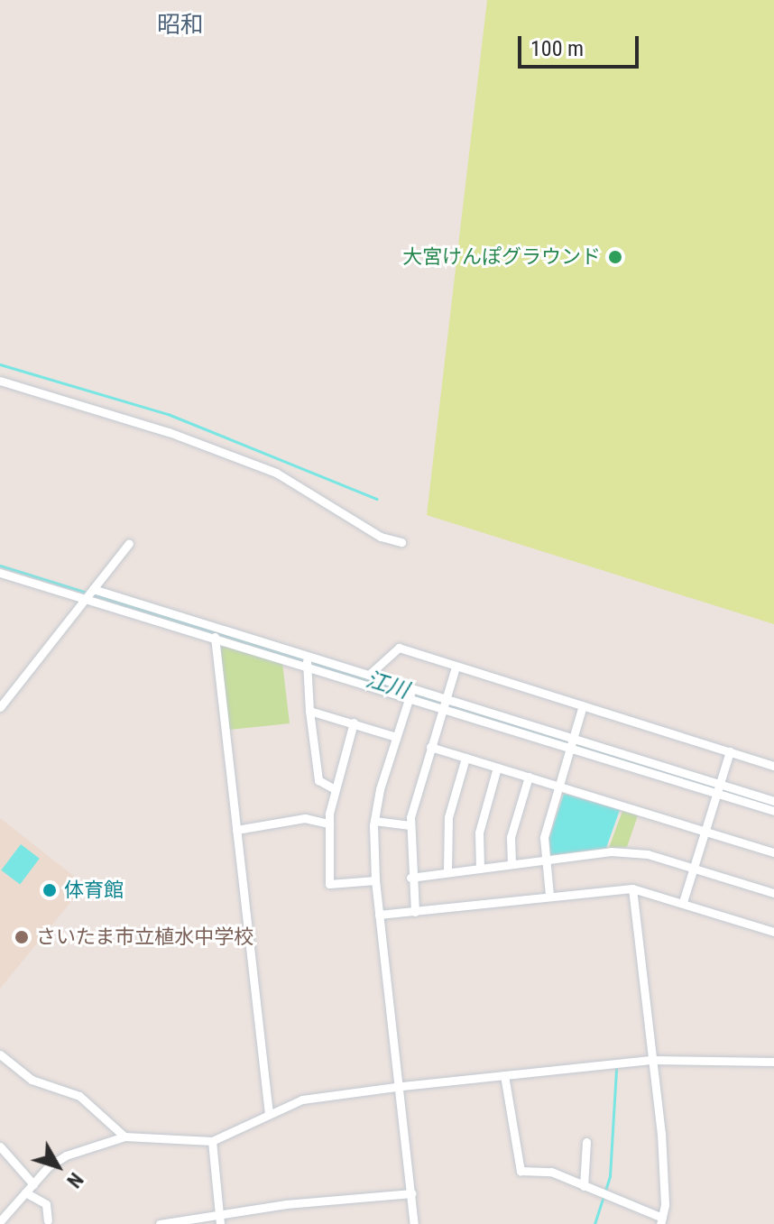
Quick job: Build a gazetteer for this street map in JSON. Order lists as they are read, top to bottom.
{
  "districts": ["昭和"],
  "water": ["江川"],
  "places": ["大宮けんぽグラウンド", "体育館", "さいたま市立植水中学校"],
  "scale_bar": "100 m",
  "north": "bottom right"
}
